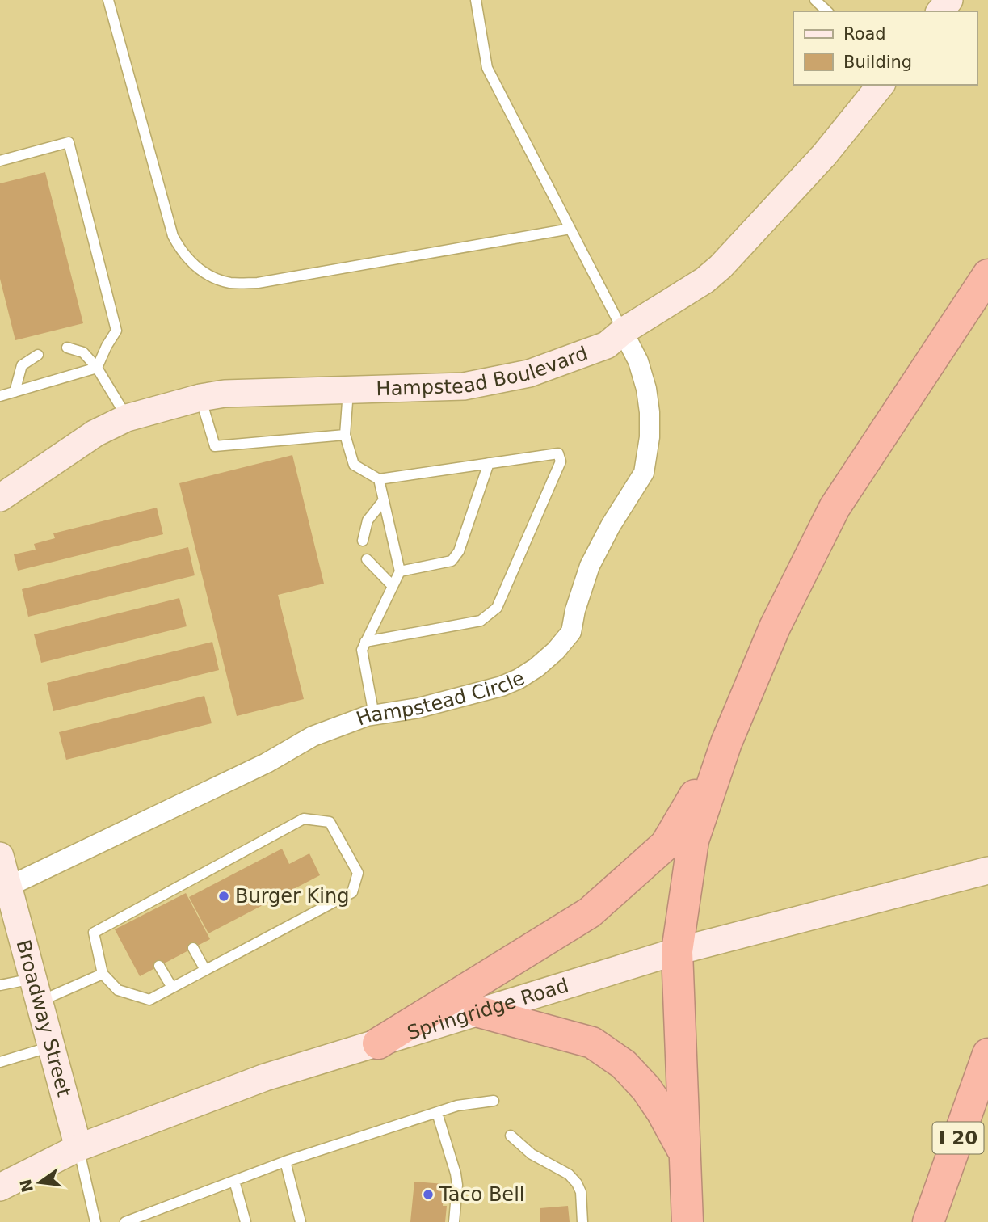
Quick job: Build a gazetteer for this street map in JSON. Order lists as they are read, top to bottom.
{
  "streets": {
    "highway": ["I 20"],
    "street": [
      "Hampstead Boulevard",
      "Hampstead Circle",
      "Springridge Road",
      "Broadway Street"
    ]
  },
  "crossings": [
    ["Hampstead Boulevard", "Hampstead Circle"],
    ["Hampstead Circle", "Broadway Street"],
    ["Springridge Road", "Broadway Street"]
  ],
  "places": ["Burger King", "Taco Bell"],
  "legend": ["Road", "Building"],
  "north": "left"
}
